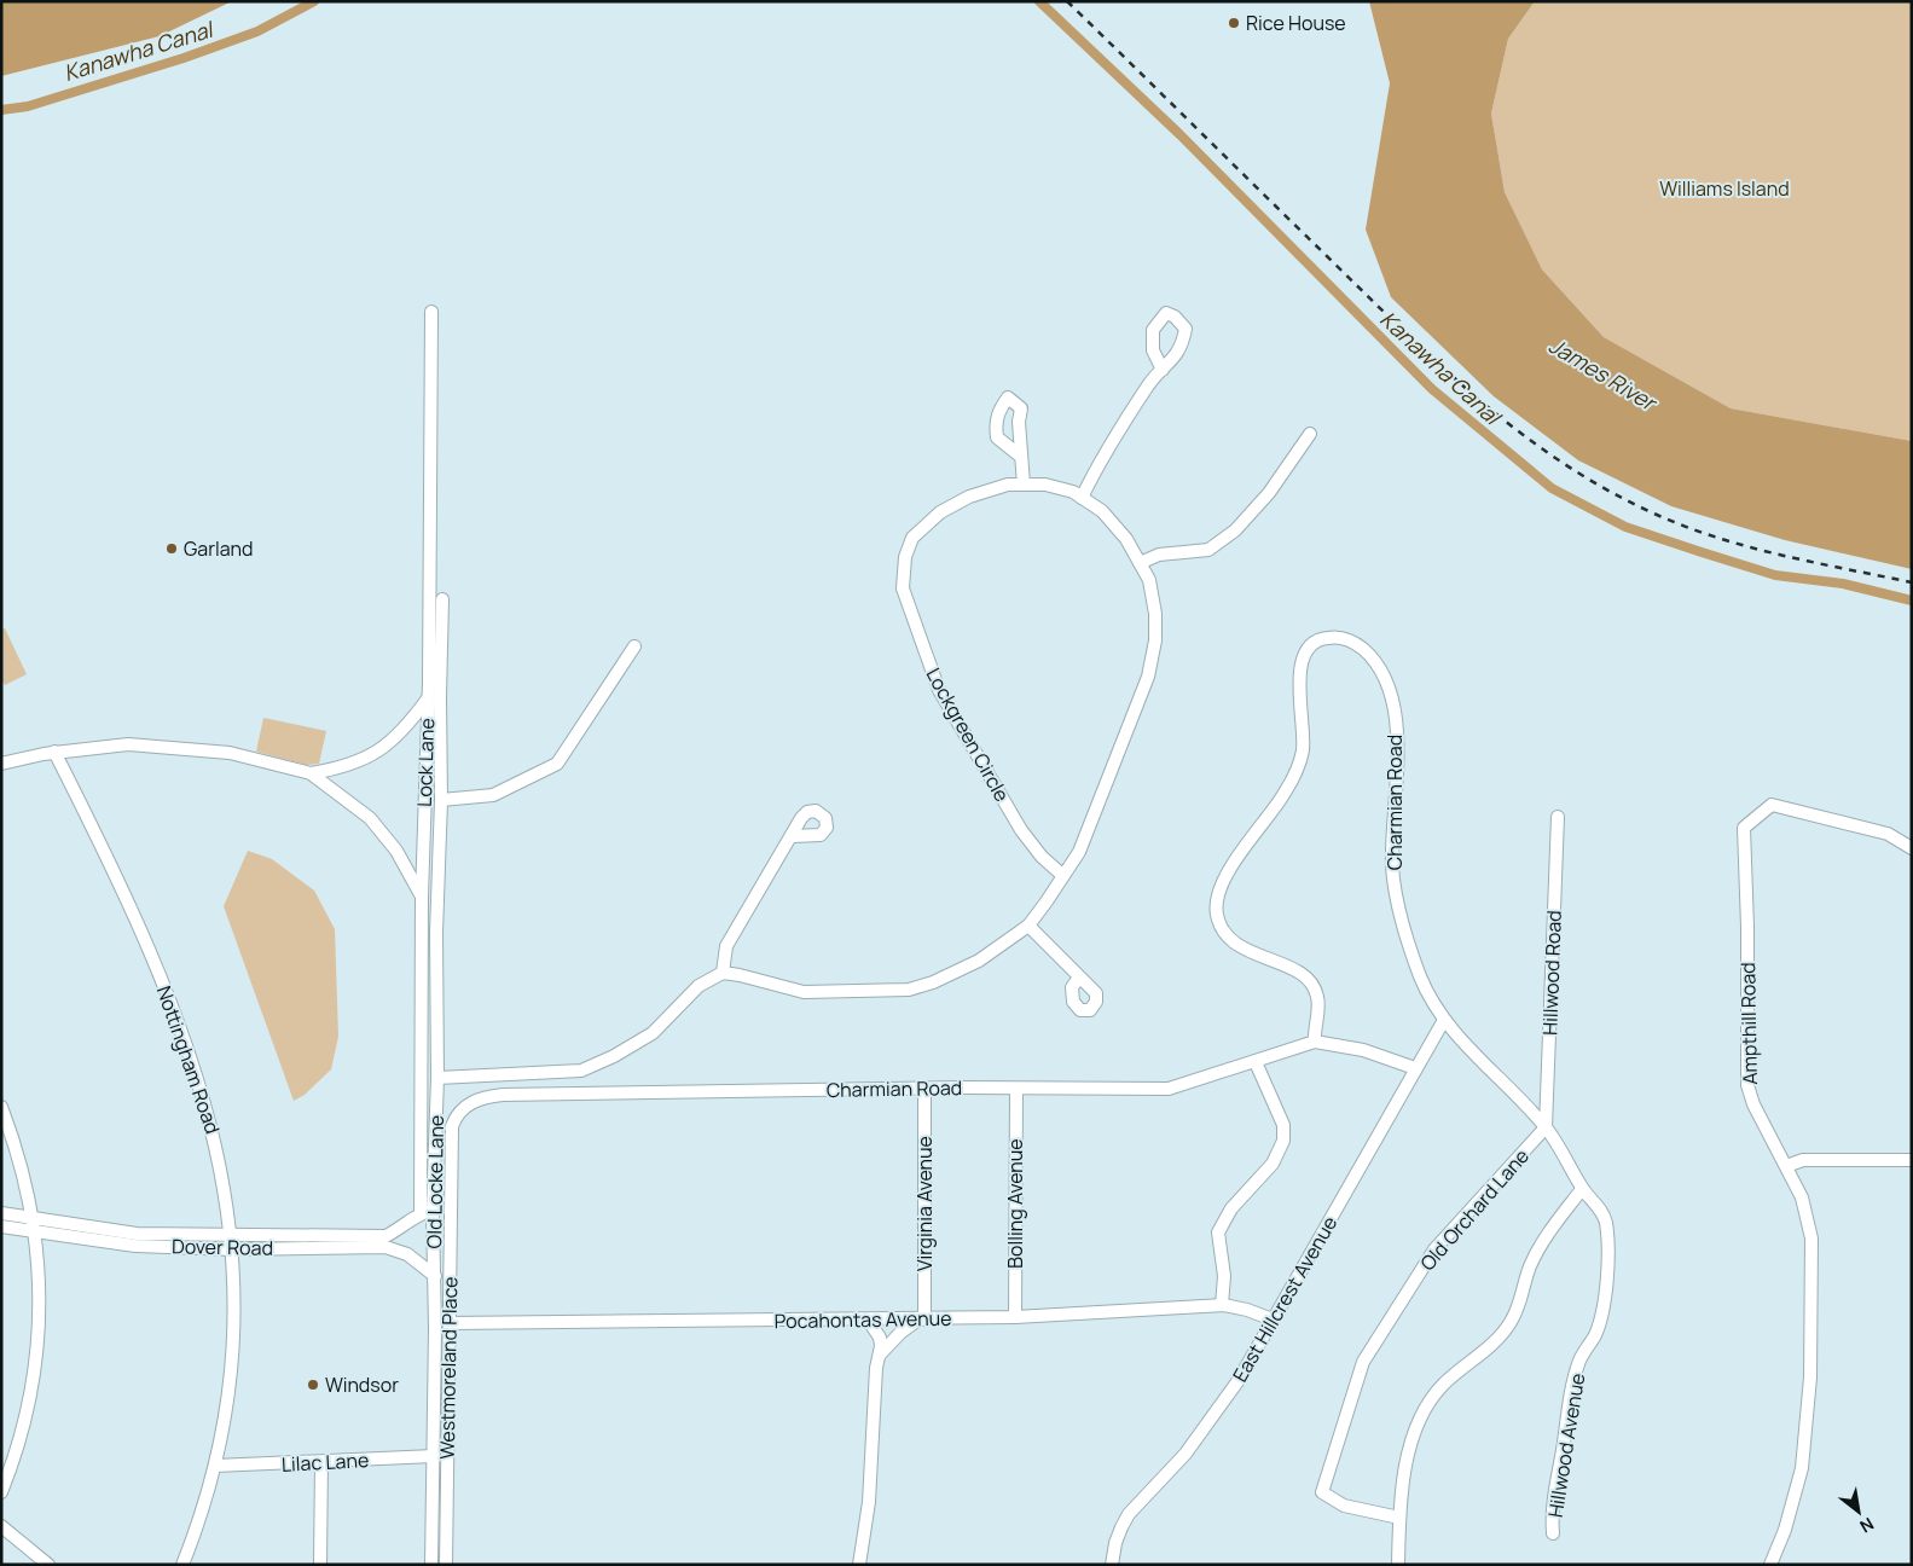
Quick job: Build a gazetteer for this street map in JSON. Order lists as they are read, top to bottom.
{
  "streets": {
    "street": [
      "Lockgreen Circle",
      "Lock Lane",
      "Charmian Road",
      "Hillwood Road",
      "Ampthill Road",
      "Nottingham Road",
      "Old Locke Lane",
      "Virginia Avenue",
      "Bolling Avenue",
      "Old Orchard Lane",
      "Dover Road",
      "East Hillcrest Avenue",
      "Pocahontas Avenue",
      "Westmoreland Place",
      "Hillwood Avenue",
      "Lilac Lane"
    ]
  },
  "crossings": [
    ["Lock Lane", "Old Locke Lane"],
    ["Lock Lane", "Dover Road"],
    ["Charmian Road", "Hillwood Road"],
    ["Charmian Road", "Virginia Avenue"],
    ["Charmian Road", "Bolling Avenue"],
    ["Charmian Road", "Old Orchard Lane"],
    ["Charmian Road", "East Hillcrest Avenue"],
    ["Charmian Road", "Westmoreland Place"],
    ["Charmian Road", "Hillwood Avenue"],
    ["Hillwood Road", "Old Orchard Lane"],
    ["Hillwood Road", "Hillwood Avenue"],
    ["Nottingham Road", "Dover Road"],
    ["Nottingham Road", "Lilac Lane"],
    ["Old Locke Lane", "Dover Road"],
    ["Old Locke Lane", "Lilac Lane"],
    ["Virginia Avenue", "Pocahontas Avenue"],
    ["Bolling Avenue", "Pocahontas Avenue"],
    ["Old Orchard Lane", "Hillwood Avenue"],
    ["East Hillcrest Avenue", "Pocahontas Avenue"],
    ["Pocahontas Avenue", "Westmoreland Place"]
  ],
  "water": ["Kanawha Canal", "James River"],
  "parks": ["Williams Island"],
  "places": ["Rice House", "Garland", "Windsor"],
  "north": "bottom right"
}
